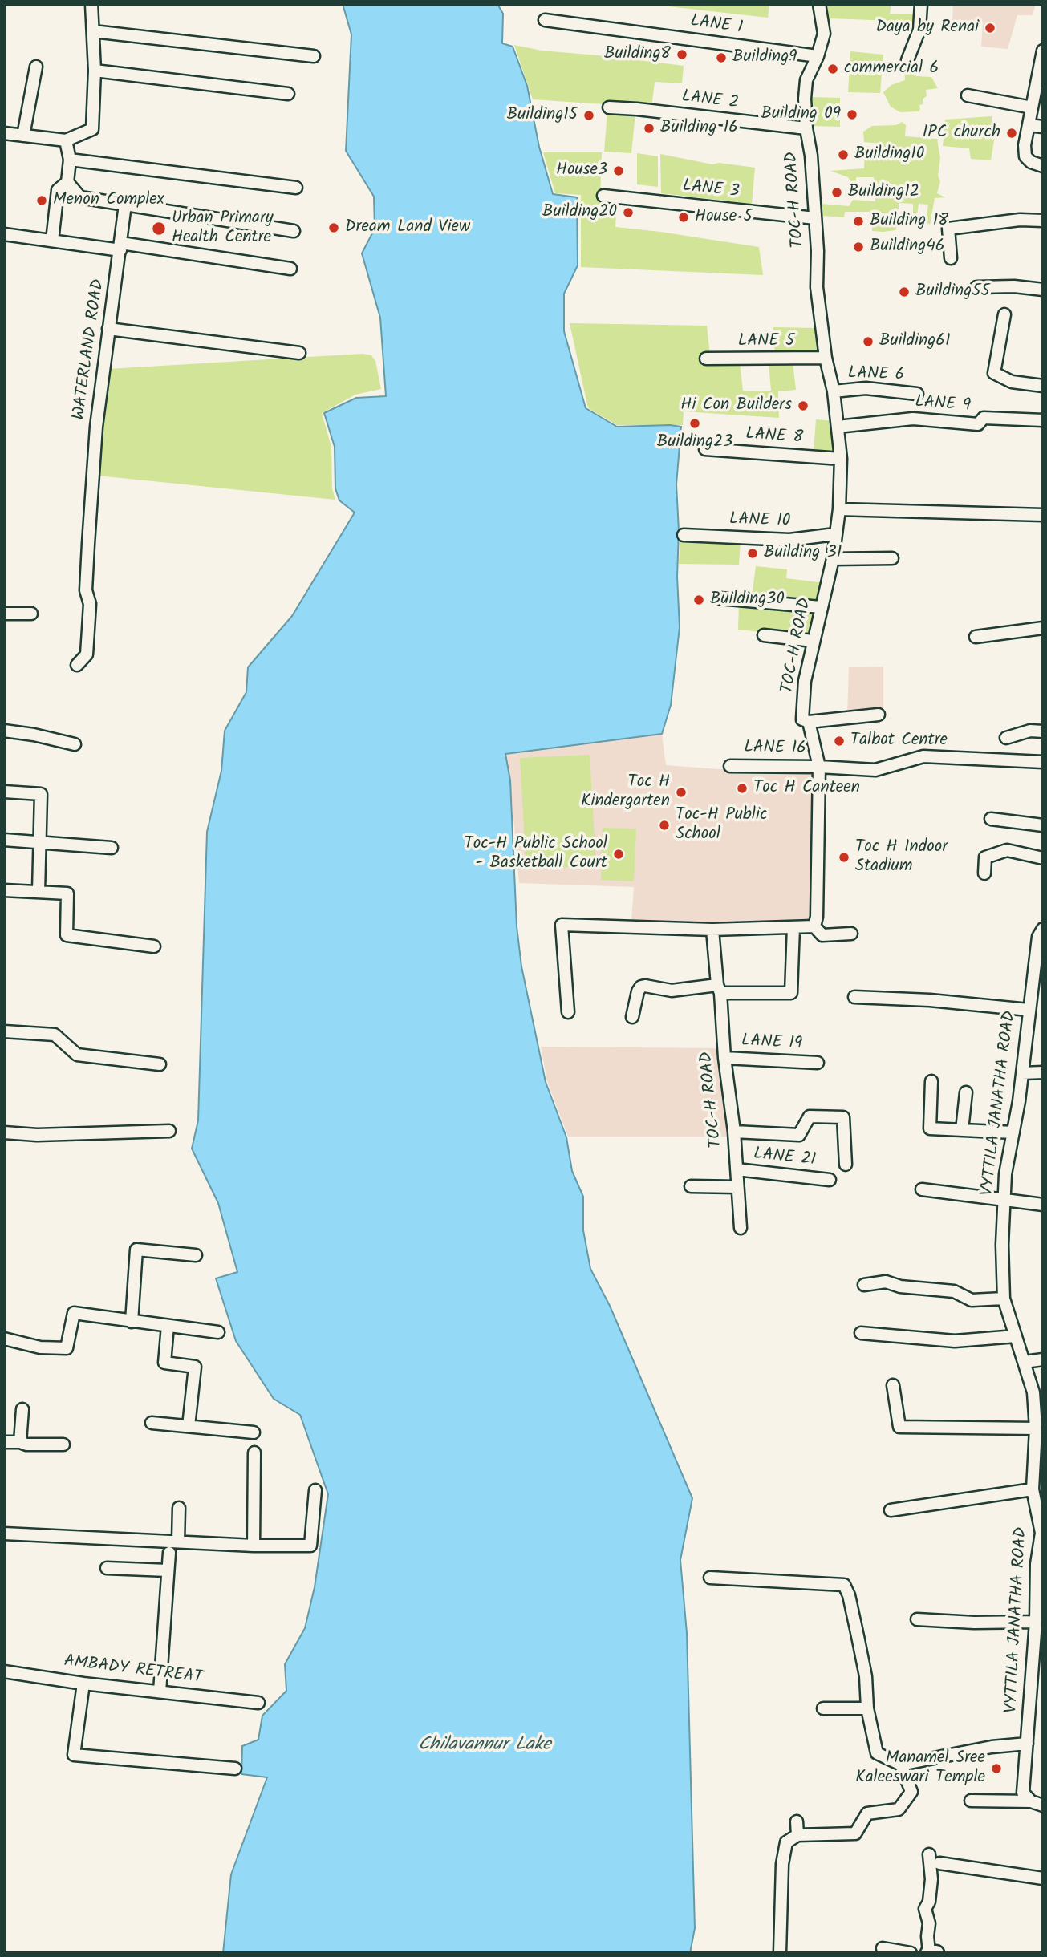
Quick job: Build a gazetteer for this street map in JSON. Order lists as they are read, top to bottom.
{
  "streets": {
    "street": [
      "LANE 1",
      "LANE 2",
      "LANE 3",
      "TOC-H ROAD",
      "LANE 5",
      "WATERLAND ROAD",
      "LANE 6",
      "LANE 9",
      "LANE 8",
      "LANE 10",
      "LANE 16",
      "LANE 19",
      "VYTTILA JANATHA ROAD",
      "LANE 21",
      "AMBADY RETREAT"
    ]
  },
  "crossings": [
    ["LANE 1", "TOC-H ROAD"],
    ["LANE 2", "TOC-H ROAD"],
    ["LANE 3", "TOC-H ROAD"],
    ["TOC-H ROAD", "LANE 5"],
    ["TOC-H ROAD", "LANE 6"],
    ["TOC-H ROAD", "LANE 9"],
    ["TOC-H ROAD", "LANE 8"],
    ["TOC-H ROAD", "LANE 10"],
    ["TOC-H ROAD", "LANE 16"],
    ["TOC-H ROAD", "LANE 19"],
    ["TOC-H ROAD", "LANE 21"]
  ],
  "water": ["Chilavannur Lake"],
  "places": [
    "Daya by Renai",
    "Building8",
    "Building9",
    "commercial 6",
    "Building 09",
    "Building15",
    "Building 16",
    "IPC church",
    "Building10",
    "House3",
    "Building12",
    "Menon Complex",
    "Building20",
    "House 5",
    "Building 18",
    "Dream Land View",
    "Urban Primary Health Centre",
    "Building46",
    "Building55",
    "Building61",
    "Hi Con Builders",
    "Building23",
    "Building 31",
    "Building30",
    "Talbot Centre",
    "Toc H Canteen",
    "Toc H Kindergarten",
    "Toc-H Public School",
    "Toc-H Public School - Basketball Court",
    "Toc H Indoor Stadium",
    "Manamel Sree Kaleeswari Temple"
  ]
}
